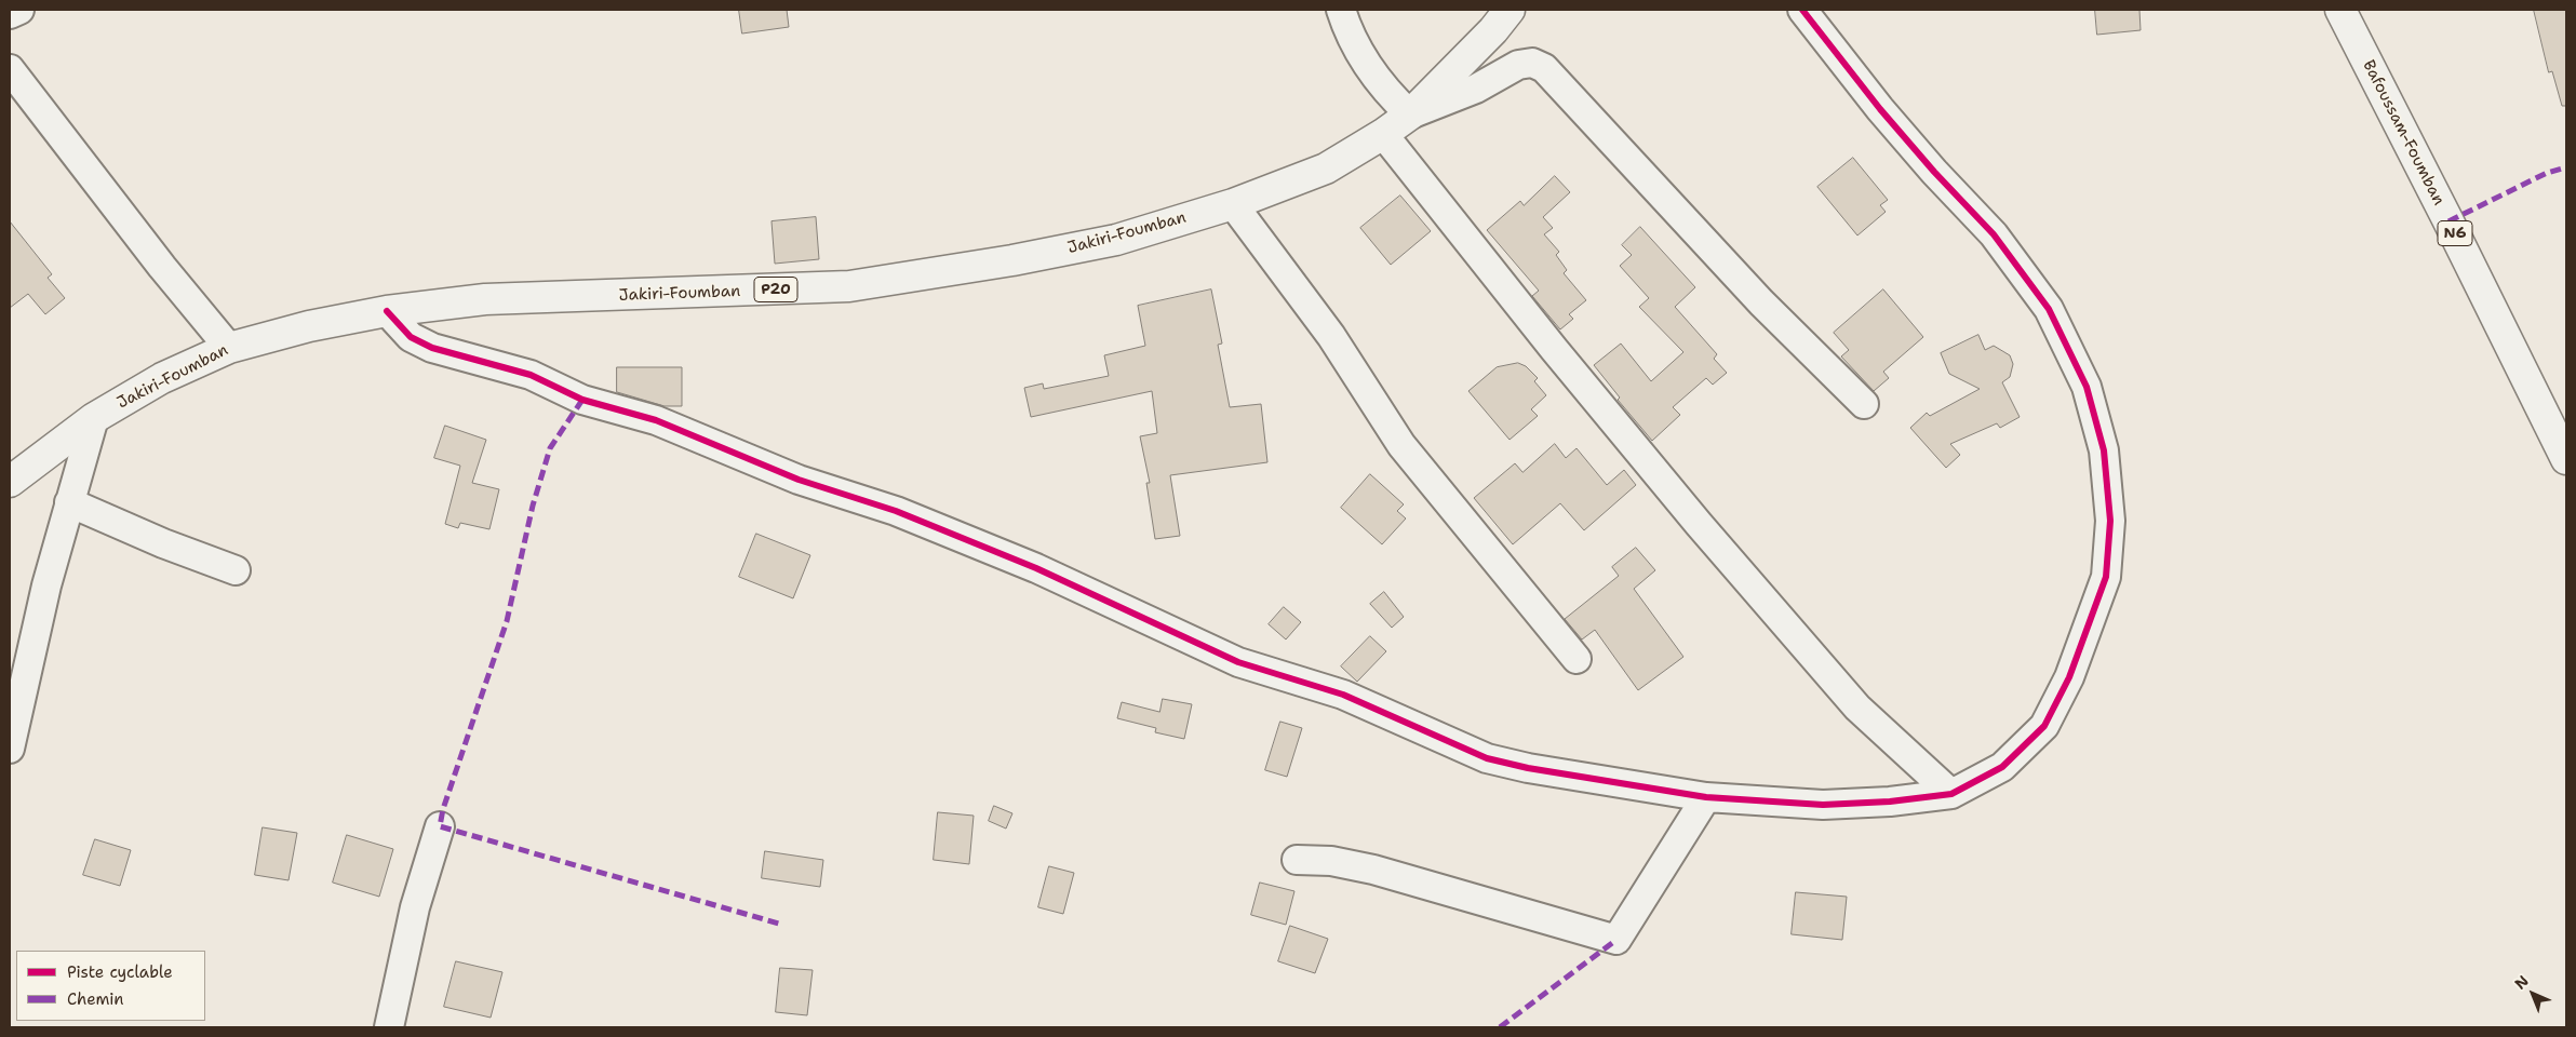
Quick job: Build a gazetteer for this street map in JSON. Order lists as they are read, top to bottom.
{
  "streets": {
    "main road": [
      "Bafoussam-Foumban",
      "Jakiri-Foumban",
      "N6",
      "P20"
    ]
  },
  "legend": ["Piste cyclable", "Chemin"],
  "north": "top left"
}
